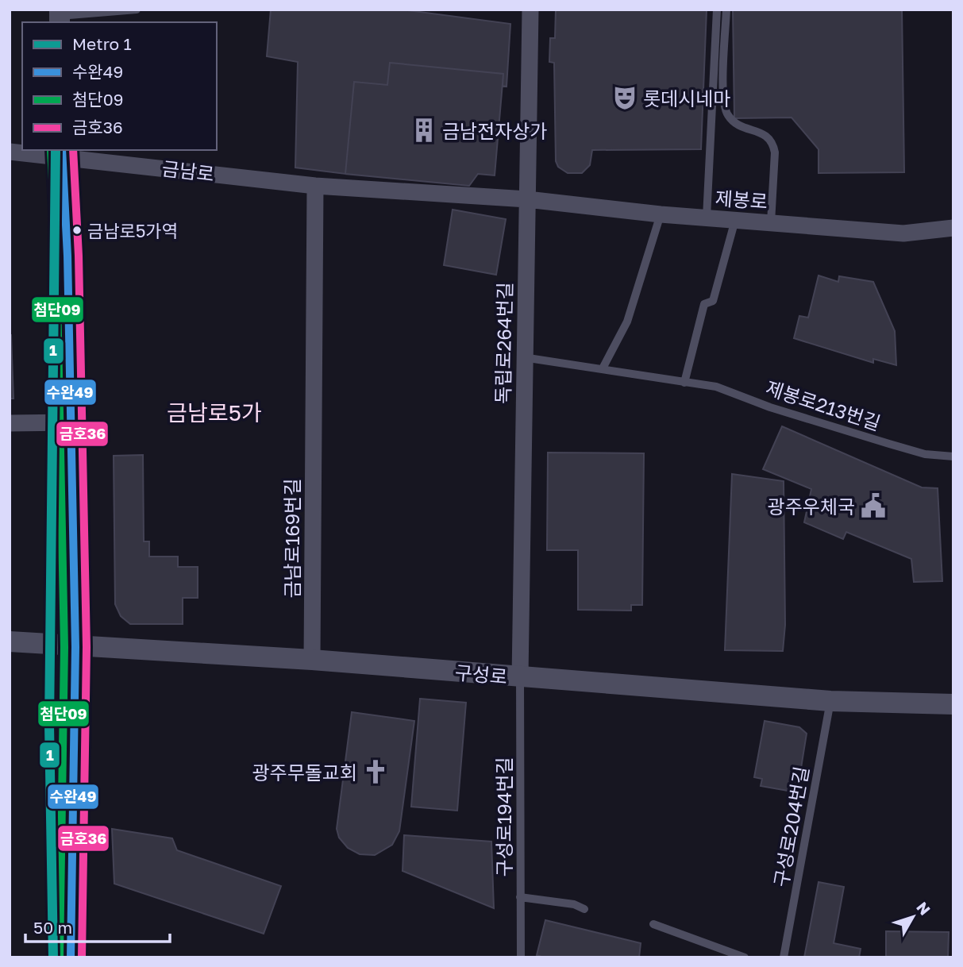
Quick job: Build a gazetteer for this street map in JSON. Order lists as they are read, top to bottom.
{
  "streets": {
    "street": [
      "금남로",
      "제봉로",
      "독립로264번길",
      "금남로169번길",
      "구성로"
    ],
    "lane": ["제봉로213번길", "구성로194번길", "구성로204번길"]
  },
  "crossings": [
    ["금남로", "제봉로"],
    ["금남로", "독립로264번길"],
    ["금남로", "금남로169번길"],
    ["제봉로", "독립로264번길"],
    ["독립로264번길", "제봉로213번길"],
    ["독립로264번길", "구성로"],
    ["독립로264번길", "구성로194번길"],
    ["금남로169번길", "구성로"],
    ["구성로", "구성로194번길"],
    ["구성로", "구성로204번길"]
  ],
  "districts": ["금남로5가"],
  "places": {
    "theatre": ["롯데시네마"],
    "building": ["금남전자상가"],
    "other": ["금남로5가역"],
    "public building": ["광주우체국"],
    "church": ["광주무돌교회"]
  },
  "lines": [
    "metro line 1",
    "transit line 수완49",
    "transit line 첨단09",
    "transit line 금호36"
  ],
  "legend": [
    "Metro 1",
    "수완49",
    "첨단09",
    "금호36"
  ],
  "scale_bar": "50 m",
  "north": "top right"
}
